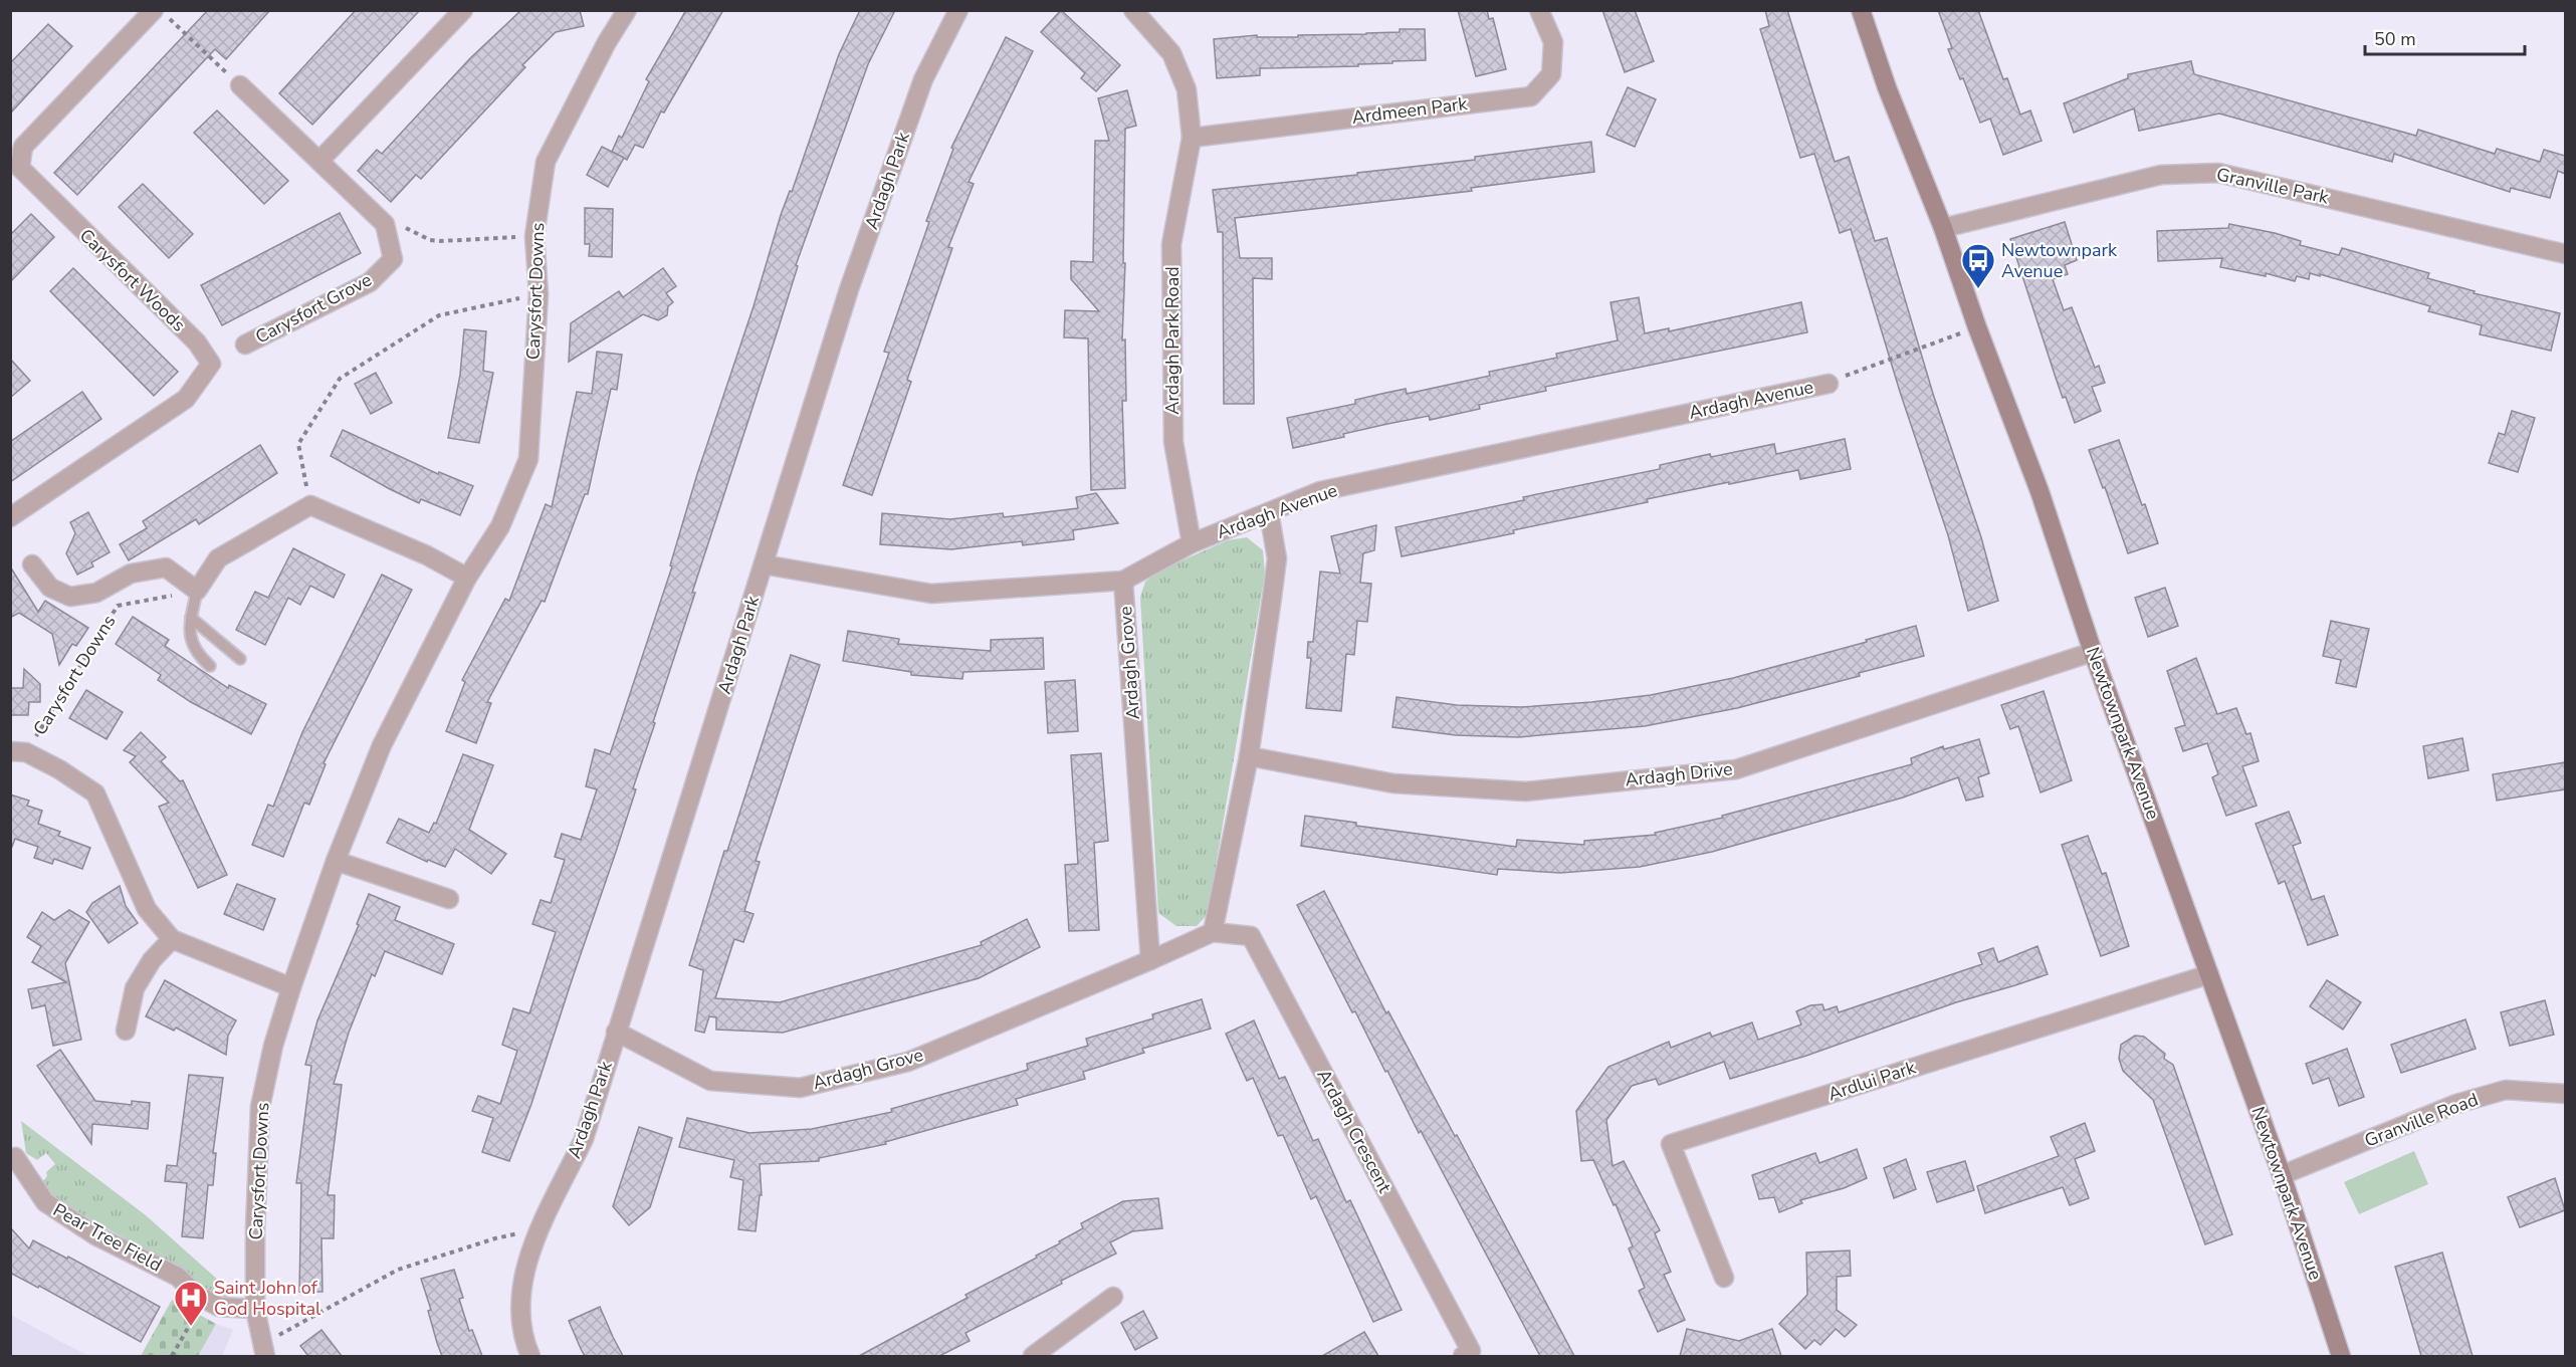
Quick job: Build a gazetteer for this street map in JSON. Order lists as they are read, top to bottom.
{
  "streets": {
    "main road": ["Newtownpark Avenue"],
    "street": [
      "Ardmeen Park",
      "Ardagh Park",
      "Granville Park",
      "Carysfort Woods",
      "Carysfort Downs",
      "Carysfort Grove",
      "Ardagh Park Road",
      "Ardagh Avenue",
      "Ardagh Grove",
      "Ardagh Drive",
      "Ardlui Park",
      "Granville Road",
      "Ardagh Crescent",
      "Pear Tree Field"
    ]
  },
  "crossings": [
    ["Ardmeen Park", "Ardagh Park Road"],
    ["Ardagh Park", "Ardagh Avenue"],
    ["Ardagh Park", "Ardagh Grove"],
    ["Granville Park", "Newtownpark Avenue"],
    ["Carysfort Downs", "Pear Tree Field"],
    ["Ardagh Park Road", "Ardagh Avenue"],
    ["Ardagh Avenue", "Ardagh Grove"],
    ["Ardagh Grove", "Ardagh Crescent"],
    ["Newtownpark Avenue", "Ardagh Drive"],
    ["Newtownpark Avenue", "Ardlui Park"],
    ["Newtownpark Avenue", "Granville Road"]
  ],
  "places": {
    "bus stop": ["Newtownpark Avenue"],
    "hospital": ["Saint John of God Hospital"]
  },
  "scale_bar": "50 m"
}
